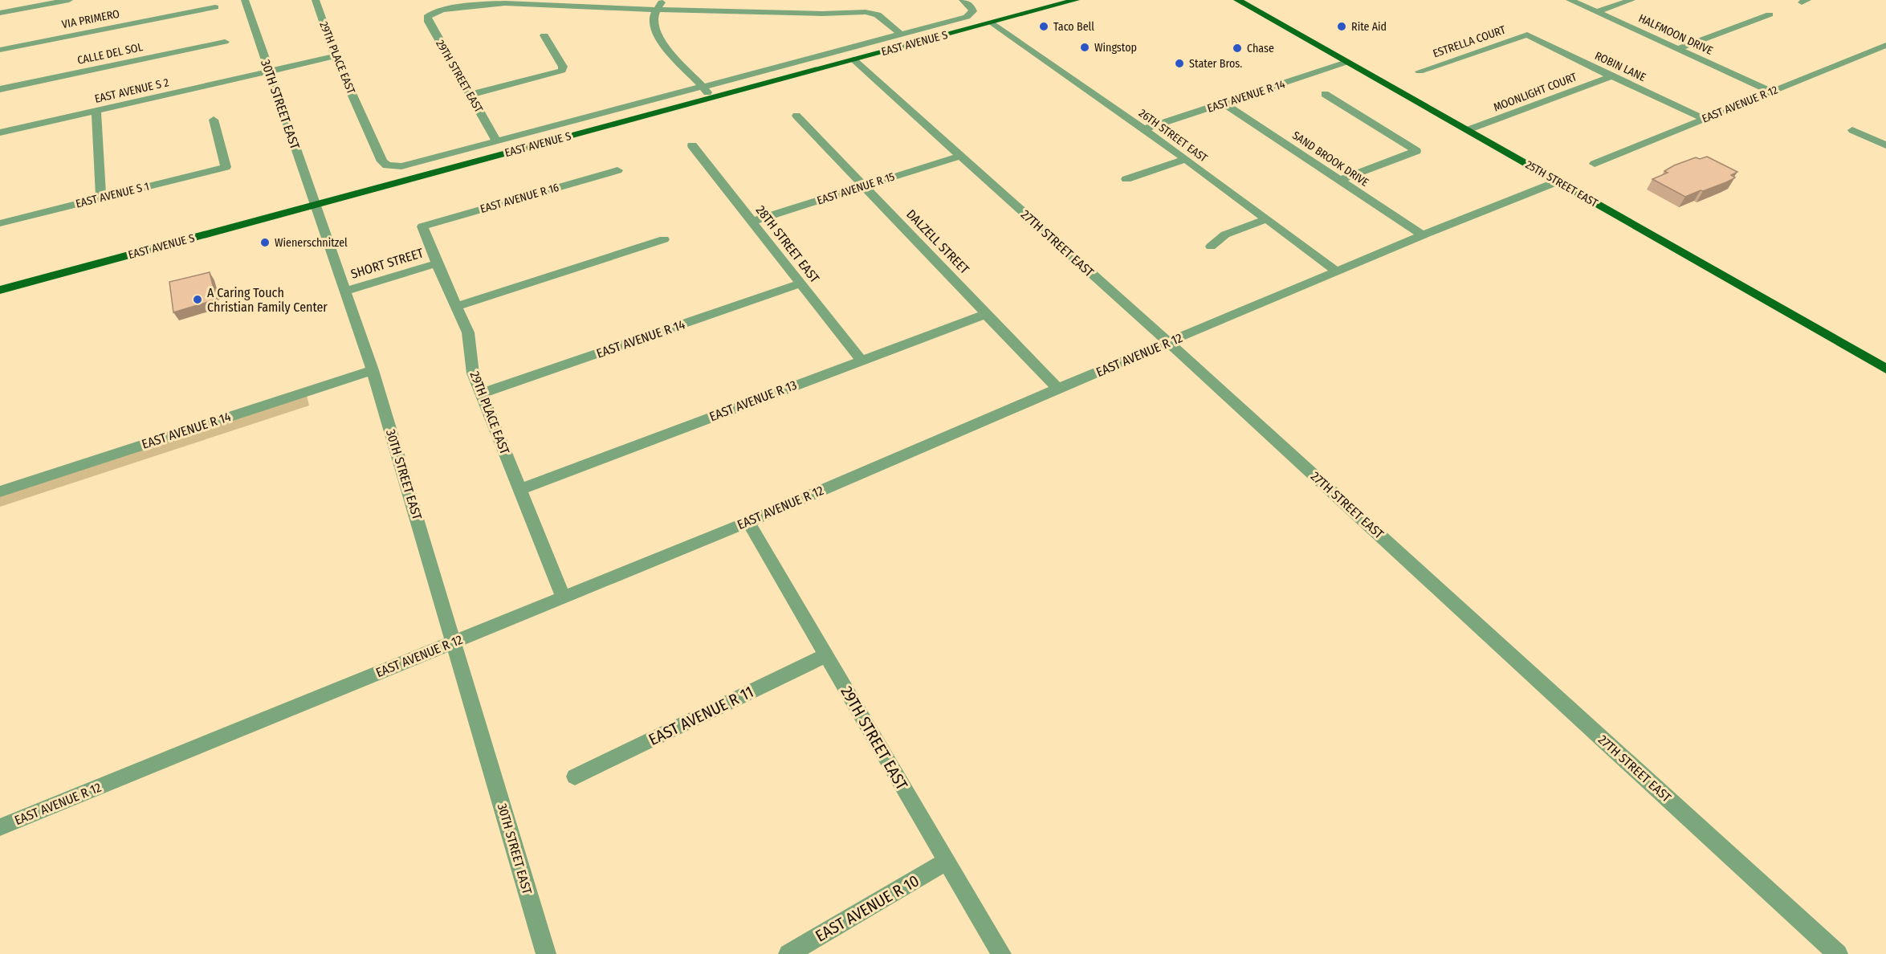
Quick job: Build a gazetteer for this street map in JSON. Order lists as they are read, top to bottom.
{
  "streets": {
    "main road": ["EAST AVENUE S", "25TH STREET EAST"],
    "street": [
      "VIA PRIMERO",
      "HALFMOON DRIVE",
      "ESTRELLA COURT",
      "CALLE DEL SOL",
      "29TH PLACE EAST",
      "ROBIN LANE",
      "29TH STREET EAST",
      "EAST AVENUE S 2",
      "MOONLIGHT COURT",
      "EAST AVENUE R 14",
      "30TH STREET EAST",
      "EAST AVENUE R 12",
      "26TH STREET EAST",
      "SAND BROOK DRIVE",
      "EAST AVENUE R 15",
      "EAST AVENUE S 1",
      "EAST AVENUE R 16",
      "DALZELL STREET",
      "27TH STREET EAST",
      "28TH STREET EAST",
      "SHORT STREET",
      "EAST AVENUE R 13",
      "EAST AVENUE R 11",
      "EAST AVENUE R 10"
    ]
  },
  "crossings": [
    ["HALFMOON DRIVE", "EAST AVENUE R 12"],
    ["ESTRELLA COURT", "ROBIN LANE"],
    ["EAST AVENUE S", "29TH PLACE EAST"],
    ["EAST AVENUE S", "29TH STREET EAST"],
    ["EAST AVENUE S", "30TH STREET EAST"],
    ["EAST AVENUE S", "26TH STREET EAST"],
    ["EAST AVENUE S", "27TH STREET EAST"],
    ["29TH PLACE EAST", "EAST AVENUE S 2"],
    ["29TH PLACE EAST", "EAST AVENUE R 14"],
    ["29TH PLACE EAST", "EAST AVENUE R 12"],
    ["29TH PLACE EAST", "EAST AVENUE R 16"],
    ["29TH PLACE EAST", "SHORT STREET"],
    ["29TH PLACE EAST", "EAST AVENUE R 13"],
    ["ROBIN LANE", "MOONLIGHT COURT"],
    ["ROBIN LANE", "EAST AVENUE R 12"],
    ["29TH STREET EAST", "EAST AVENUE R 12"],
    ["29TH STREET EAST", "EAST AVENUE R 11"],
    ["29TH STREET EAST", "EAST AVENUE R 10"],
    ["EAST AVENUE S 2", "30TH STREET EAST"],
    ["MOONLIGHT COURT", "25TH STREET EAST"],
    ["EAST AVENUE R 14", "30TH STREET EAST"],
    ["EAST AVENUE R 14", "26TH STREET EAST"],
    ["EAST AVENUE R 14", "SAND BROOK DRIVE"],
    ["EAST AVENUE R 14", "25TH STREET EAST"],
    ["EAST AVENUE R 14", "28TH STREET EAST"],
    ["30TH STREET EAST", "EAST AVENUE R 12"],
    ["30TH STREET EAST", "SHORT STREET"],
    ["EAST AVENUE R 12", "26TH STREET EAST"],
    ["EAST AVENUE R 12", "SAND BROOK DRIVE"],
    ["EAST AVENUE R 12", "25TH STREET EAST"],
    ["EAST AVENUE R 12", "DALZELL STREET"],
    ["EAST AVENUE R 12", "27TH STREET EAST"],
    ["EAST AVENUE R 15", "DALZELL STREET"],
    ["EAST AVENUE R 15", "27TH STREET EAST"],
    ["EAST AVENUE R 15", "28TH STREET EAST"],
    ["DALZELL STREET", "EAST AVENUE R 13"],
    ["28TH STREET EAST", "EAST AVENUE R 13"]
  ],
  "places": [
    "Taco Bell",
    "Rite Aid",
    "Wingstop",
    "Chase",
    "Stater Bros.",
    "Wienerschnitzel",
    "A Caring Touch Christian Family Center"
  ]
}
